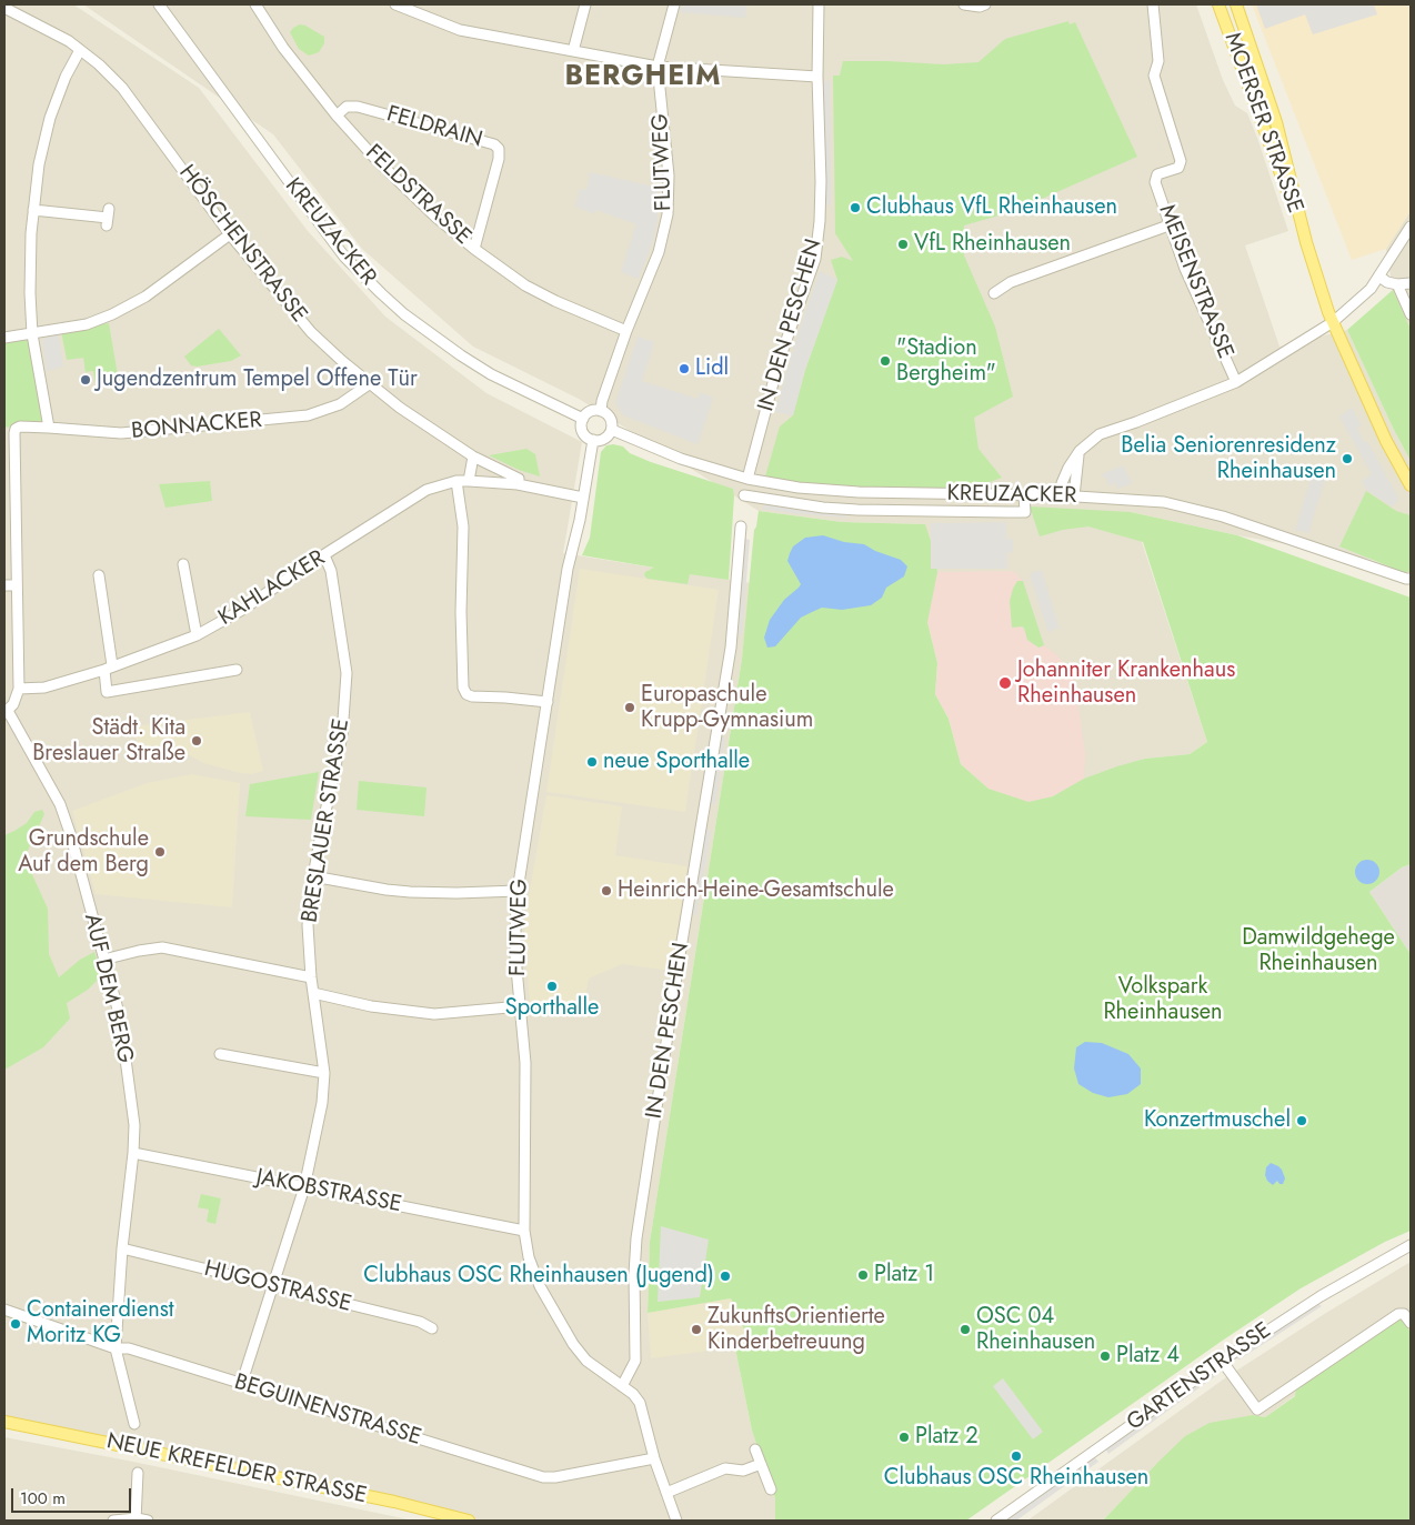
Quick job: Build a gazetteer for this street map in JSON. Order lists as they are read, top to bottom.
{
  "streets": {
    "main road": ["MOERSER STRASSE", "NEUE KREFELDER STRASSE"],
    "street": [
      "FELDRAIN",
      "FLUTWEG",
      "FELDSTRASSE",
      "KREUZACKER",
      "HÖSCHENSTRASSE",
      "MEISENSTRASSE",
      "IN DEN PESCHEN",
      "BONNACKER",
      "KAHLACKER",
      "BRESLAUER STRASSE",
      "AUF DEM BERG",
      "JAKOBSTRASSE",
      "HUGOSTRASSE",
      "GARTENSTRASSE",
      "BEGUINENSTRASSE"
    ]
  },
  "crossings": [
    ["FELDRAIN", "FELDSTRASSE"],
    ["FLUTWEG", "FELDSTRASSE"],
    ["FLUTWEG", "KREUZACKER"],
    ["FLUTWEG", "IN DEN PESCHEN"],
    ["FLUTWEG", "KAHLACKER"],
    ["FLUTWEG", "JAKOBSTRASSE"],
    ["KREUZACKER", "IN DEN PESCHEN"],
    ["HÖSCHENSTRASSE", "BONNACKER"],
    ["HÖSCHENSTRASSE", "KAHLACKER"],
    ["KAHLACKER", "BRESLAUER STRASSE"],
    ["BRESLAUER STRASSE", "JAKOBSTRASSE"],
    ["BRESLAUER STRASSE", "HUGOSTRASSE"],
    ["BRESLAUER STRASSE", "BEGUINENSTRASSE"],
    ["AUF DEM BERG", "JAKOBSTRASSE"],
    ["AUF DEM BERG", "HUGOSTRASSE"],
    ["AUF DEM BERG", "BEGUINENSTRASSE"]
  ],
  "districts": ["BERGHEIM"],
  "parks": ["Damwildgehege Rheinhausen", "Volkspark Rheinhausen"],
  "places": [
    "Clubhaus VfL Rheinhausen",
    "VfL Rheinhausen",
    "\"Stadion Bergheim\"",
    "Lidl",
    "Jugendzentrum Tempel Offene Tür",
    "Belia Seniorenresidenz Rheinhausen",
    "Johanniter Krankenhaus Rheinhausen",
    "Europaschule Krupp-Gymnasium",
    "Städt. Kita Breslauer Straße",
    "neue Sporthalle",
    "Grundschule Auf dem Berg",
    "Heinrich-Heine-Gesamtschule",
    "Sporthalle",
    "Konzertmuschel",
    "Platz 1",
    "Clubhaus OSC Rheinhausen (Jugend)",
    "Containerdienst Moritz KG",
    "ZukunftsOrientierte Kinderbetreuung",
    "OSC 04 Rheinhausen",
    "Platz 4",
    "Platz 2",
    "Clubhaus OSC Rheinhausen"
  ],
  "scale_bar": "100 m"
}
